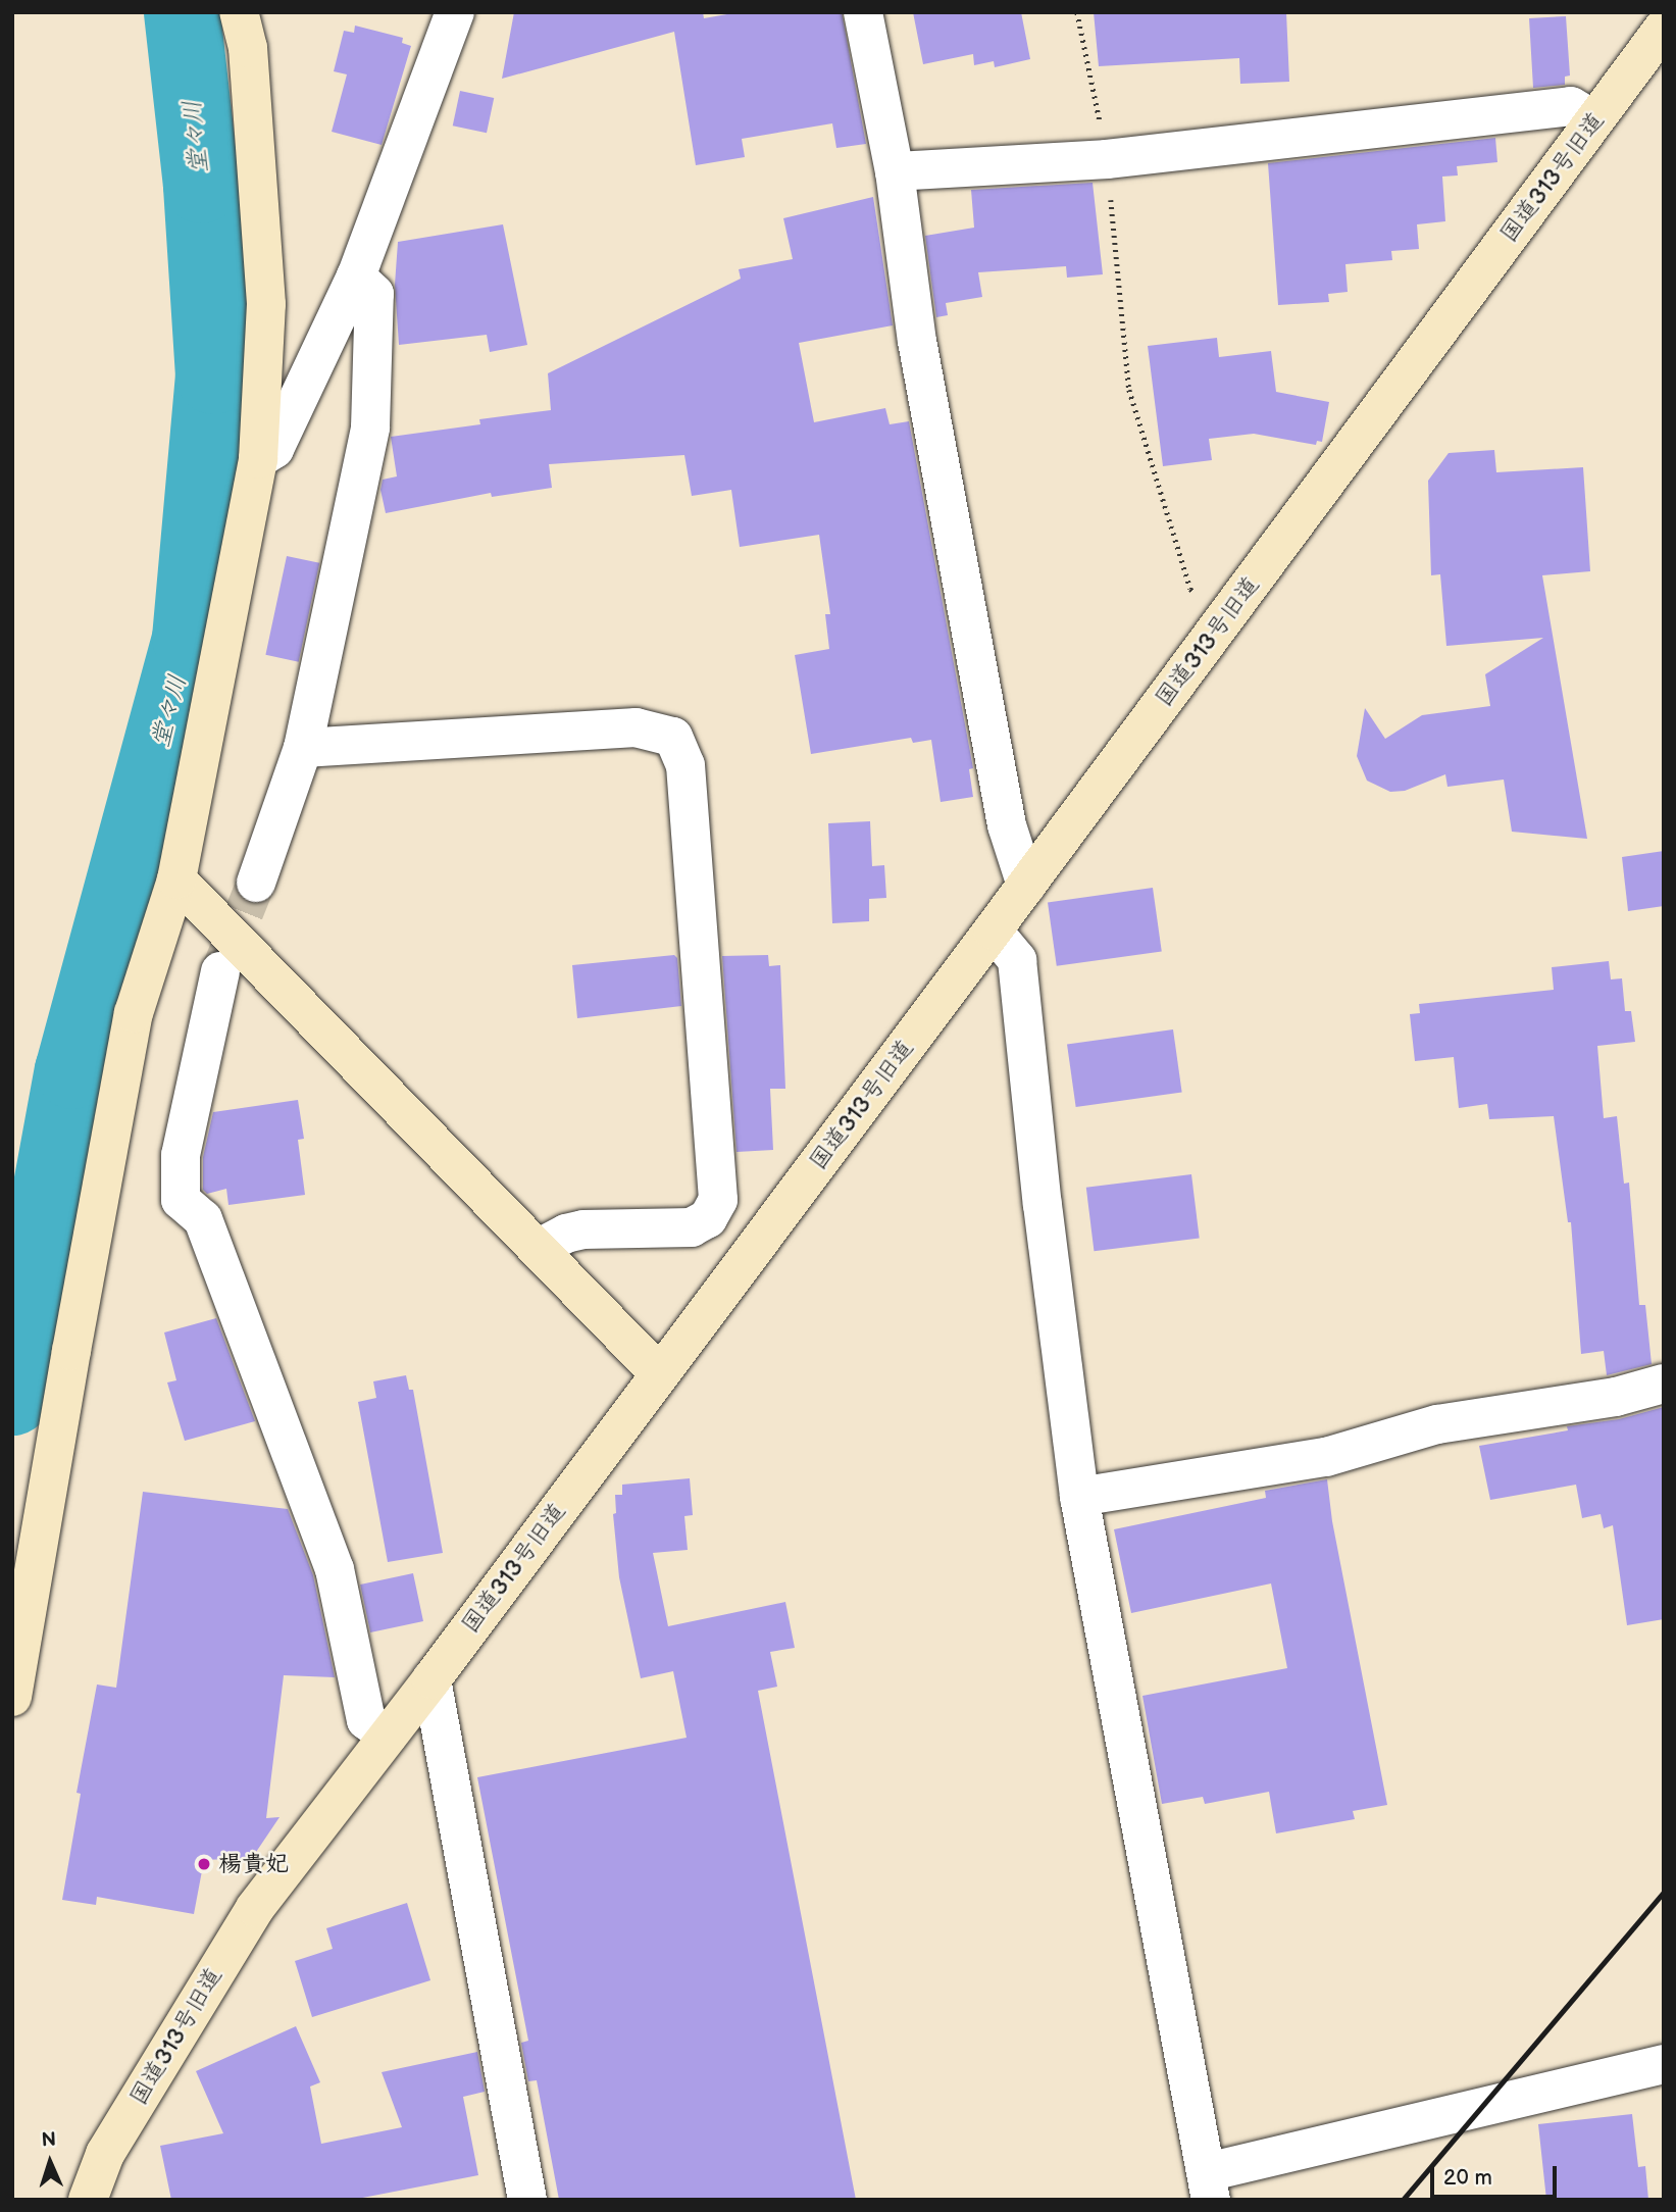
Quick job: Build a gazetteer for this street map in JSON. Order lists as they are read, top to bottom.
{
  "streets": {
    "street": ["国道313号旧道"]
  },
  "water": ["堂々川"],
  "places": ["楊貴妃"],
  "scale_bar": "20 m",
  "north": "top"
}
